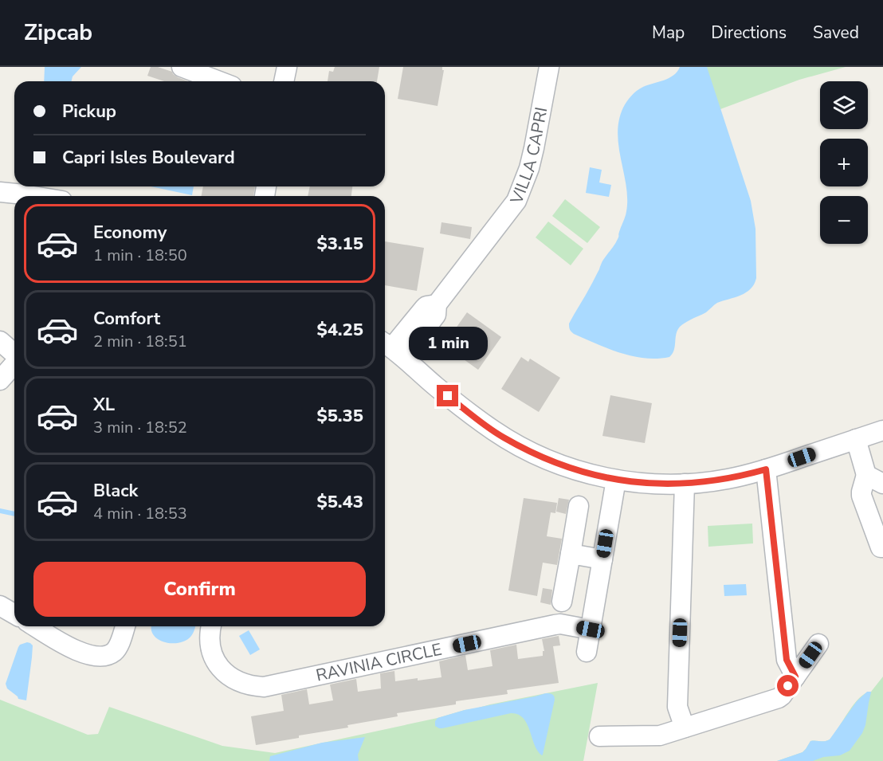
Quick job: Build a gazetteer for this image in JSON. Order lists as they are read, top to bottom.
{
  "streets": {
    "street": ["VILLA CAPRI", "RAVINIA CIRCLE"]
  },
  "page": {
    "header": "Zipcab",
    "nav": ["Map", "Directions", "Saved"],
    "map_buttons": ["+", "−"],
    "banner": ["Pickup", "Capri Isles Boulevard"],
    "list": [
      {
        "name": "Economy",
        "note": "1 min · 18:50",
        "value": "$3.15"
      },
      {
        "name": "Comfort",
        "note": "2 min · 18:51",
        "value": "$4.25"
      },
      {
        "name": "XL",
        "note": "3 min · 18:52",
        "value": "$5.35"
      },
      {
        "name": "Black",
        "note": "4 min · 18:53",
        "value": "$5.43"
      }
    ],
    "bubble": "1 min",
    "buttons": "Confirm"
  }
}
